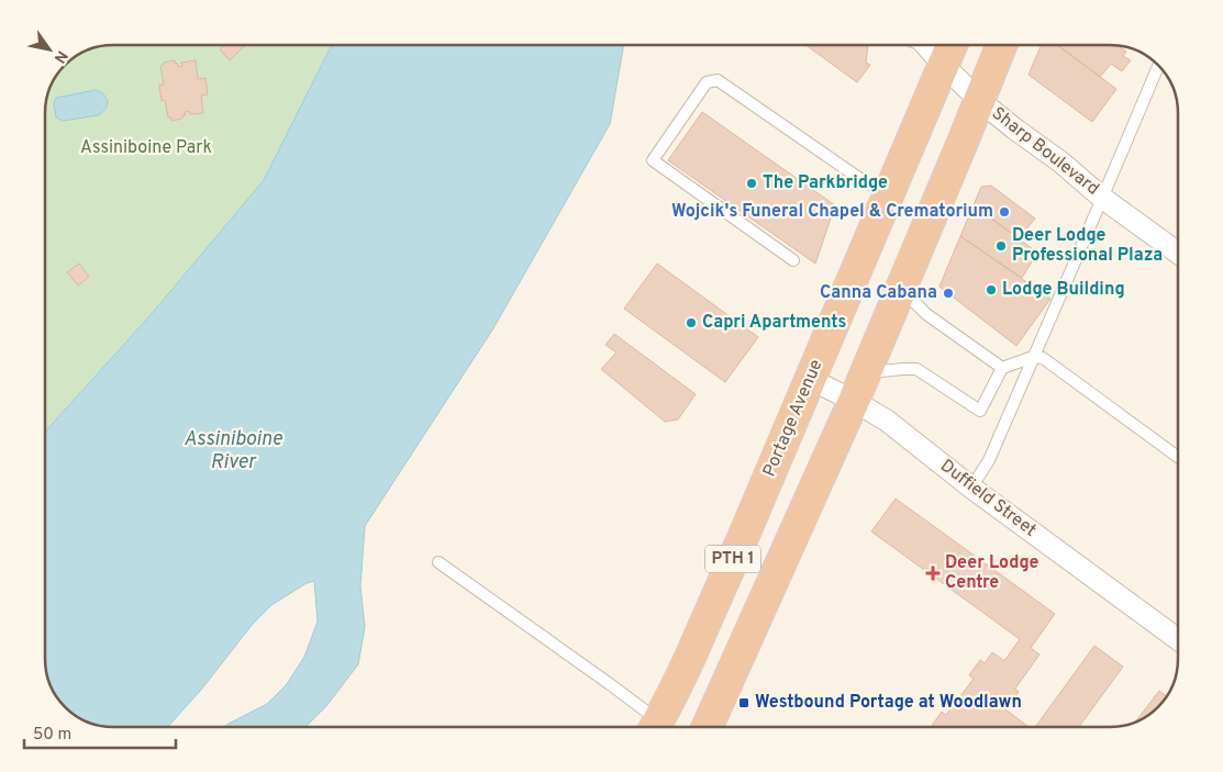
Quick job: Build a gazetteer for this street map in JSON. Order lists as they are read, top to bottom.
{
  "streets": {
    "highway": ["Portage Avenue", "PTH 1"],
    "street": ["Sharp Boulevard", "Duffield Street"]
  },
  "crossings": [
    ["Sharp Boulevard", "Portage Avenue"],
    ["Sharp Boulevard", "PTH 1"],
    ["Portage Avenue", "Duffield Street"],
    ["Duffield Street", "PTH 1"]
  ],
  "water": ["Assiniboine River"],
  "parks": ["Assiniboine Park"],
  "places": {
    "other": [
      "The Parkbridge",
      "Wojcik's Funeral Chapel & Crematorium",
      "Deer Lodge Professional Plaza",
      "Lodge Building",
      "Canna Cabana",
      "Capri Apartments"
    ],
    "health": ["Deer Lodge Centre"],
    "transit": ["Westbound Portage at Woodlawn"]
  },
  "scale_bar": "50 m",
  "north": "bottom right"
}
